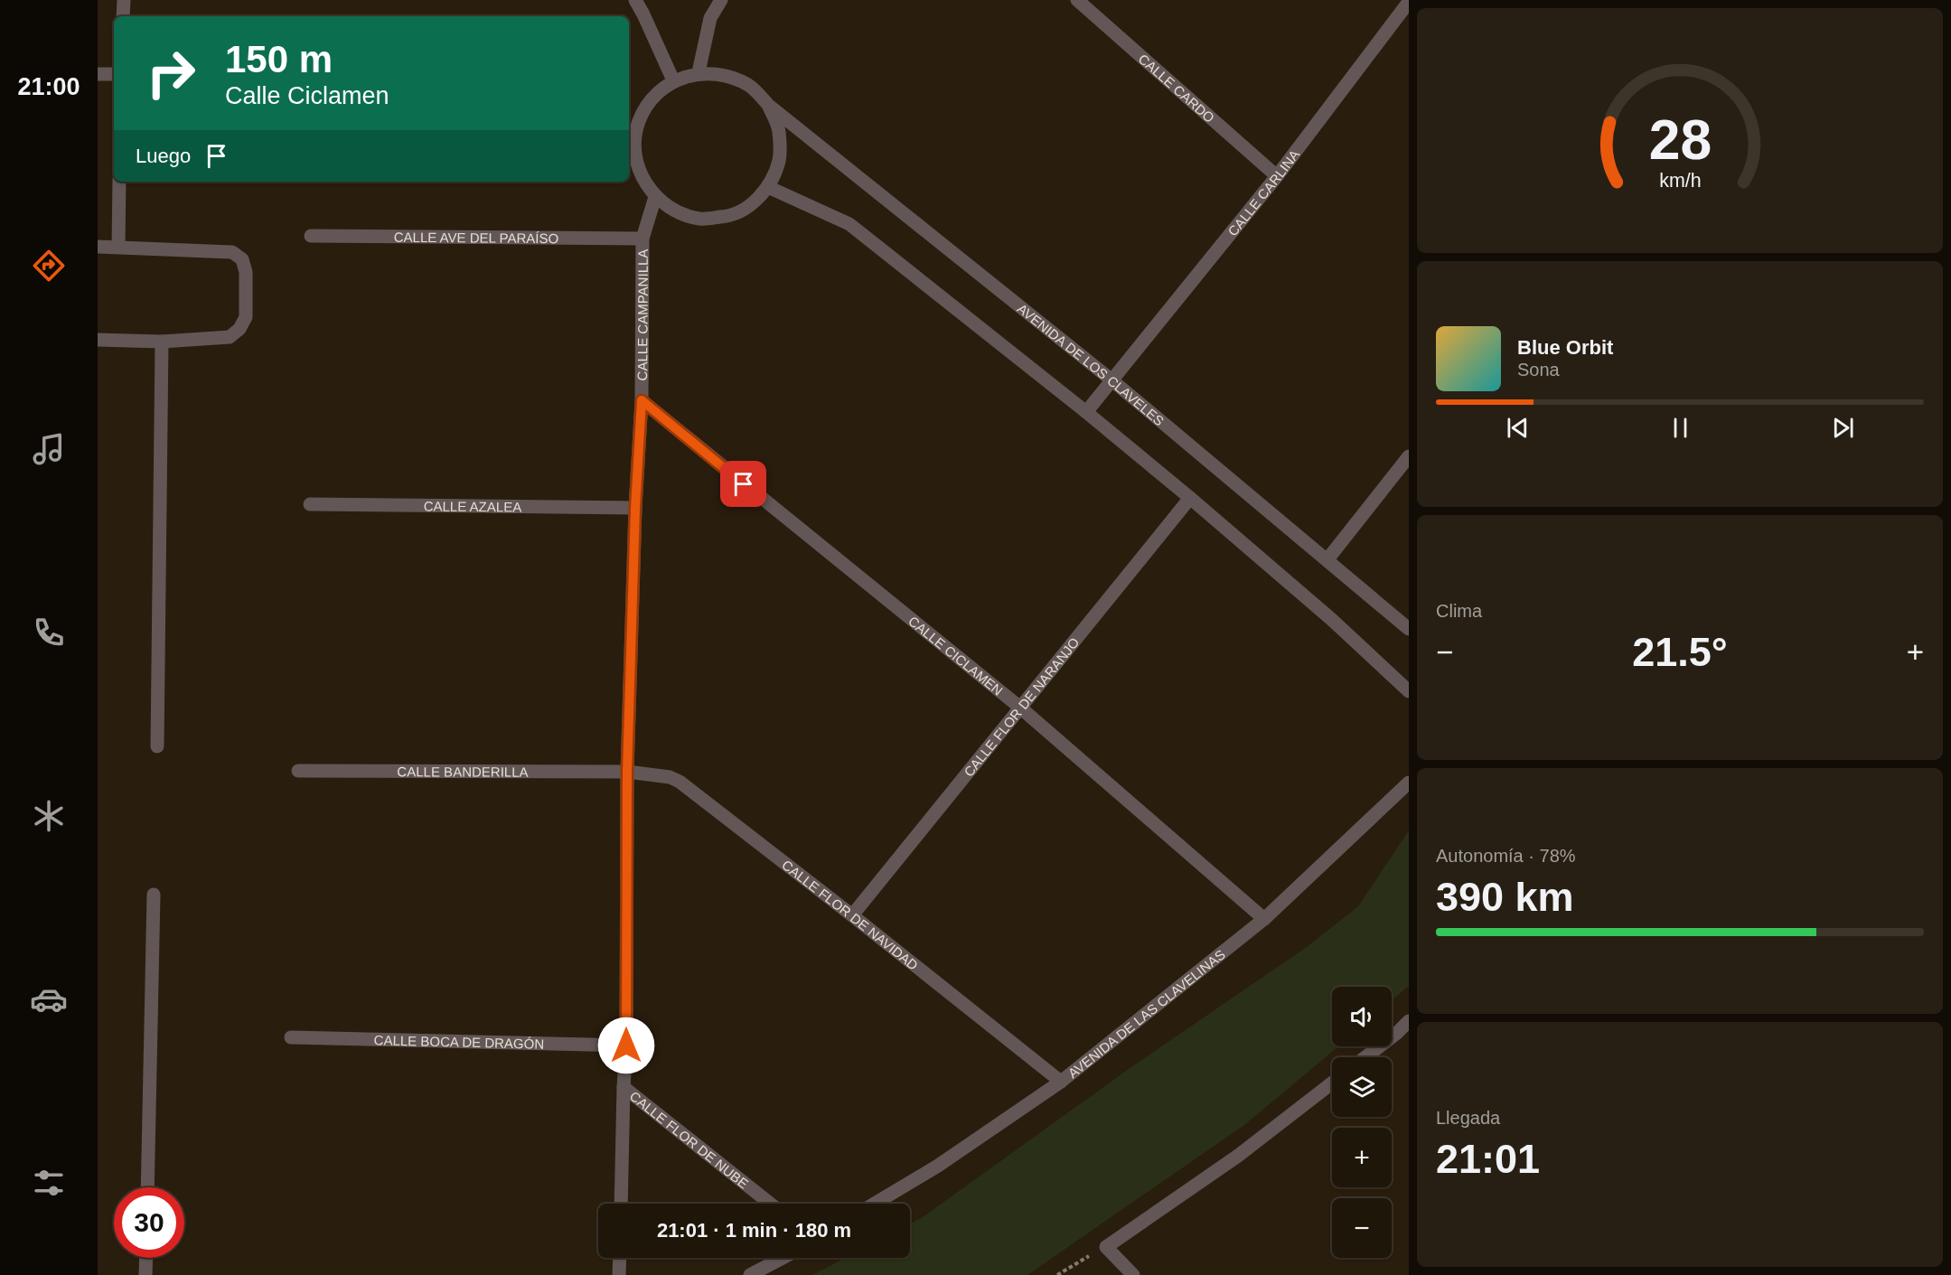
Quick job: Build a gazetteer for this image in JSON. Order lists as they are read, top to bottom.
{
  "streets": {
    "street": [
      "CALLE CARDO",
      "CALLE CARLINA",
      "CALLE AVE DEL PARAÍSO",
      "CALLE CAMPANILLA",
      "AVENIDA DE LOS CLAVELES",
      "CALLE AZALEA",
      "CALLE CICLAMEN",
      "CALLE FLOR DE NARANJO",
      "CALLE BANDERILLA",
      "CALLE FLOR DE NAVIDAD",
      "AVENIDA DE LAS CLAVELINAS",
      "CALLE BOCA DE DRAGÓN",
      "CALLE FLOR DE NUBE"
    ]
  },
  "crossings": [
    ["CALLE CARDO", "CALLE CARLINA"],
    ["CALLE CARLINA", "AVENIDA DE LOS CLAVELES"],
    ["CALLE AVE DEL PARAÍSO", "CALLE CAMPANILLA"],
    ["CALLE CAMPANILLA", "AVENIDA DE LOS CLAVELES"],
    ["CALLE CAMPANILLA", "CALLE AZALEA"],
    ["CALLE CAMPANILLA", "CALLE CICLAMEN"],
    ["CALLE CAMPANILLA", "CALLE BANDERILLA"],
    ["CALLE CAMPANILLA", "CALLE FLOR DE NAVIDAD"],
    ["CALLE CAMPANILLA", "CALLE BOCA DE DRAGÓN"],
    ["CALLE CAMPANILLA", "CALLE FLOR DE NUBE"],
    ["CALLE CICLAMEN", "CALLE FLOR DE NARANJO"],
    ["CALLE CICLAMEN", "AVENIDA DE LAS CLAVELINAS"],
    ["CALLE FLOR DE NARANJO", "CALLE FLOR DE NAVIDAD"],
    ["CALLE BANDERILLA", "CALLE FLOR DE NAVIDAD"],
    ["CALLE FLOR DE NAVIDAD", "AVENIDA DE LAS CLAVELINAS"]
  ],
  "page": {
    "tabs": "21:00",
    "turn": ["150 m", "Calle Ciclamen"],
    "then": "Luego",
    "song": ["Blue Orbit", "Sona"],
    "tile": [
      "Clima",
      ["Autonomía · 78%", "390 km"],
      ["Llegada", "21:01"]
    ],
    "heat": ["−", "21.5°", "+"],
    "map_buttons": ["+", "−"],
    "limit": "30",
    "trip": "21:01 · 1 min · 180 m",
    "gauge": ["28", "km/h"]
  }
}
